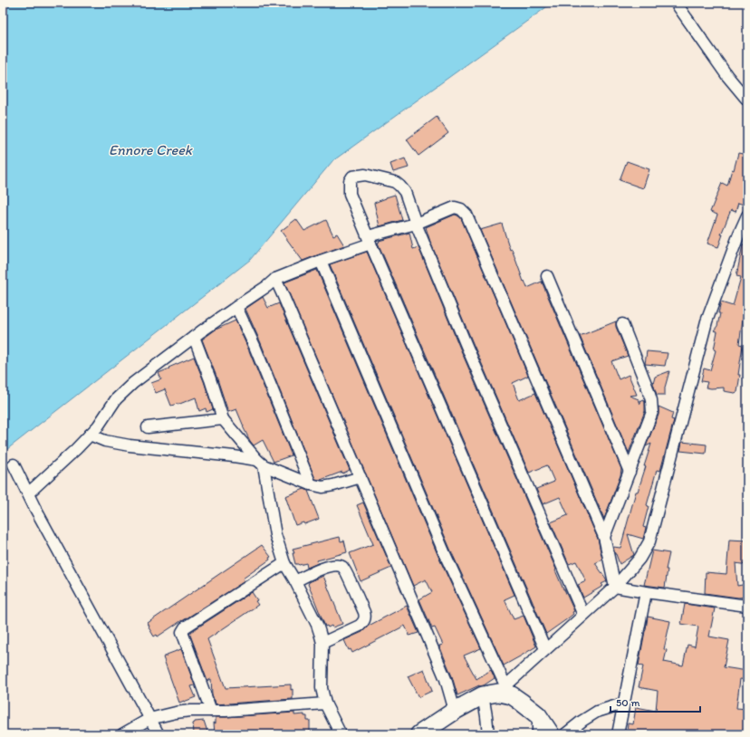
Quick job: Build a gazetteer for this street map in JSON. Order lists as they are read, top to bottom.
{
  "water": ["Ennore Creek"],
  "scale_bar": "50 m"
}
